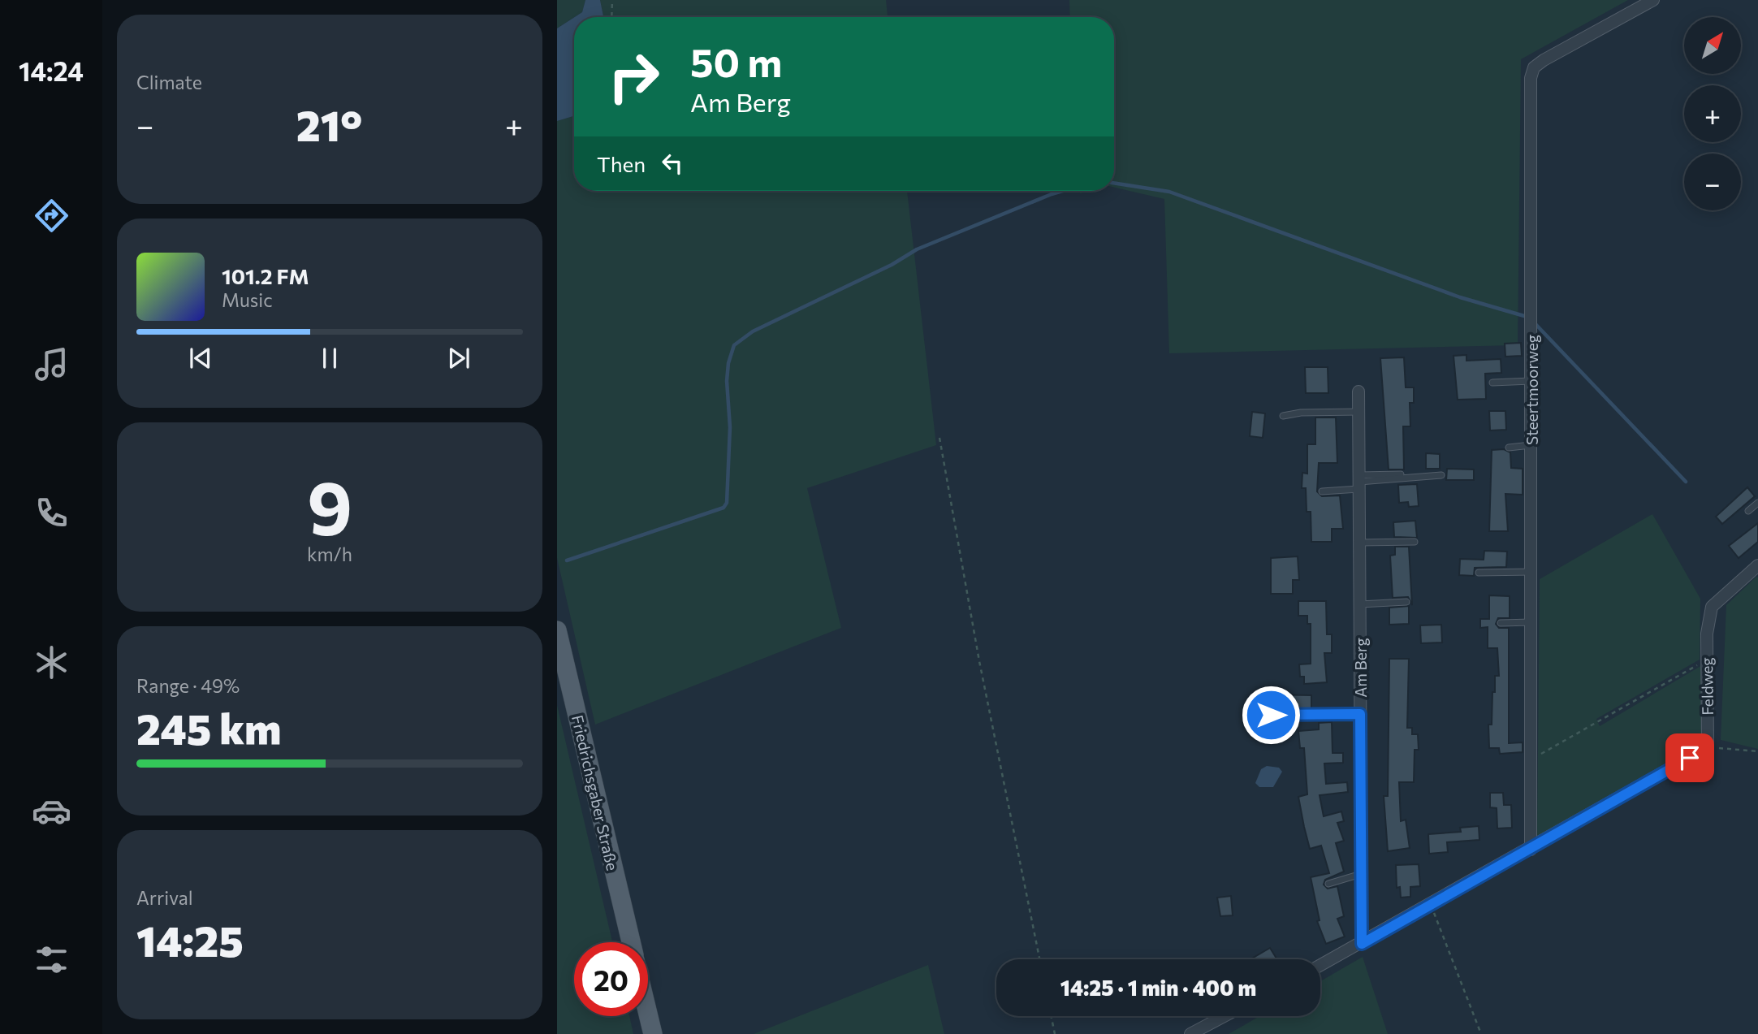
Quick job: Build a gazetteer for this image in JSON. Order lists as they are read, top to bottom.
{
  "streets": {
    "main road": ["Friedrichsgaber Straße"],
    "street": ["Steertmoorweg", "Am Berg", "Feldweg"]
  },
  "north": "top right",
  "page": {
    "tabs": "14:24",
    "tile": [
      "Climate",
      ["9", "km/h"],
      ["Range · 49%", "245 km"],
      ["Arrival", "14:25"]
    ],
    "map_buttons": ["+", "−"],
    "turn": ["50 m", "Am Berg"],
    "heat": ["−", "21°", "+"],
    "then": "Then",
    "song": ["101.2 FM", "Music"],
    "limit": "20",
    "trip": "14:25 · 1 min · 400 m"
  }
}
